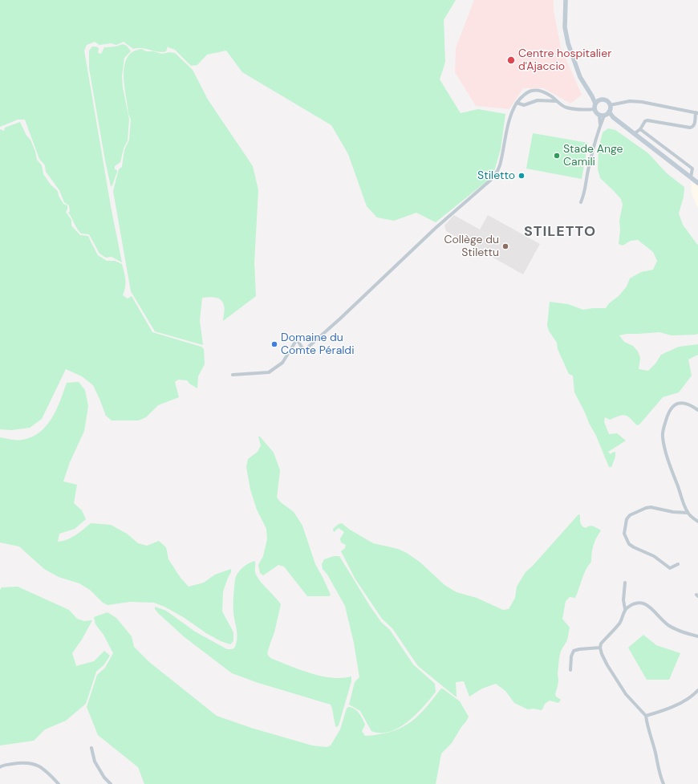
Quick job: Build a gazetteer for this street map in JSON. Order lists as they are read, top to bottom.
{
  "districts": ["STILETTO"],
  "places": [
    "Centre hospitalier d'Ajaccio",
    "Stade Ange Camili",
    "Stiletto",
    "Collège du Stilettu",
    "Domaine du Comte Péraldi"
  ]
}
